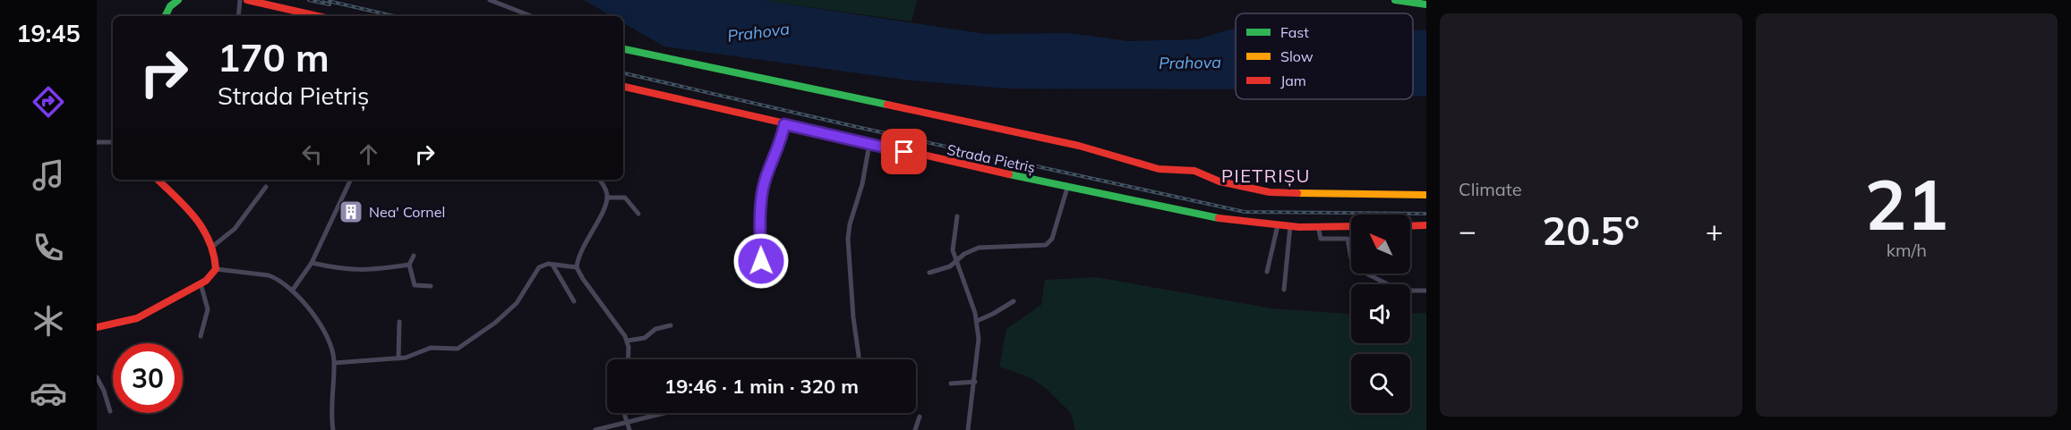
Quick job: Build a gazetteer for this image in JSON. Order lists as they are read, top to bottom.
{
  "streets": {
    "main road": ["Strada Pietriș"]
  },
  "districts": ["PIETRIȘU"],
  "water": ["Prahova"],
  "places": {
    "building": ["Nea' Cornel"]
  },
  "legend": ["Fast", "Slow", "Jam"],
  "north": "top left",
  "page": {
    "tabs": "19:45",
    "tile": [
      "Climate",
      ["21", "km/h"]
    ],
    "turn": ["170 m", "Strada Pietriș"],
    "heat": ["−", "20.5°", "+"],
    "limit": "30",
    "trip": "19:46 · 1 min · 320 m"
  }
}
